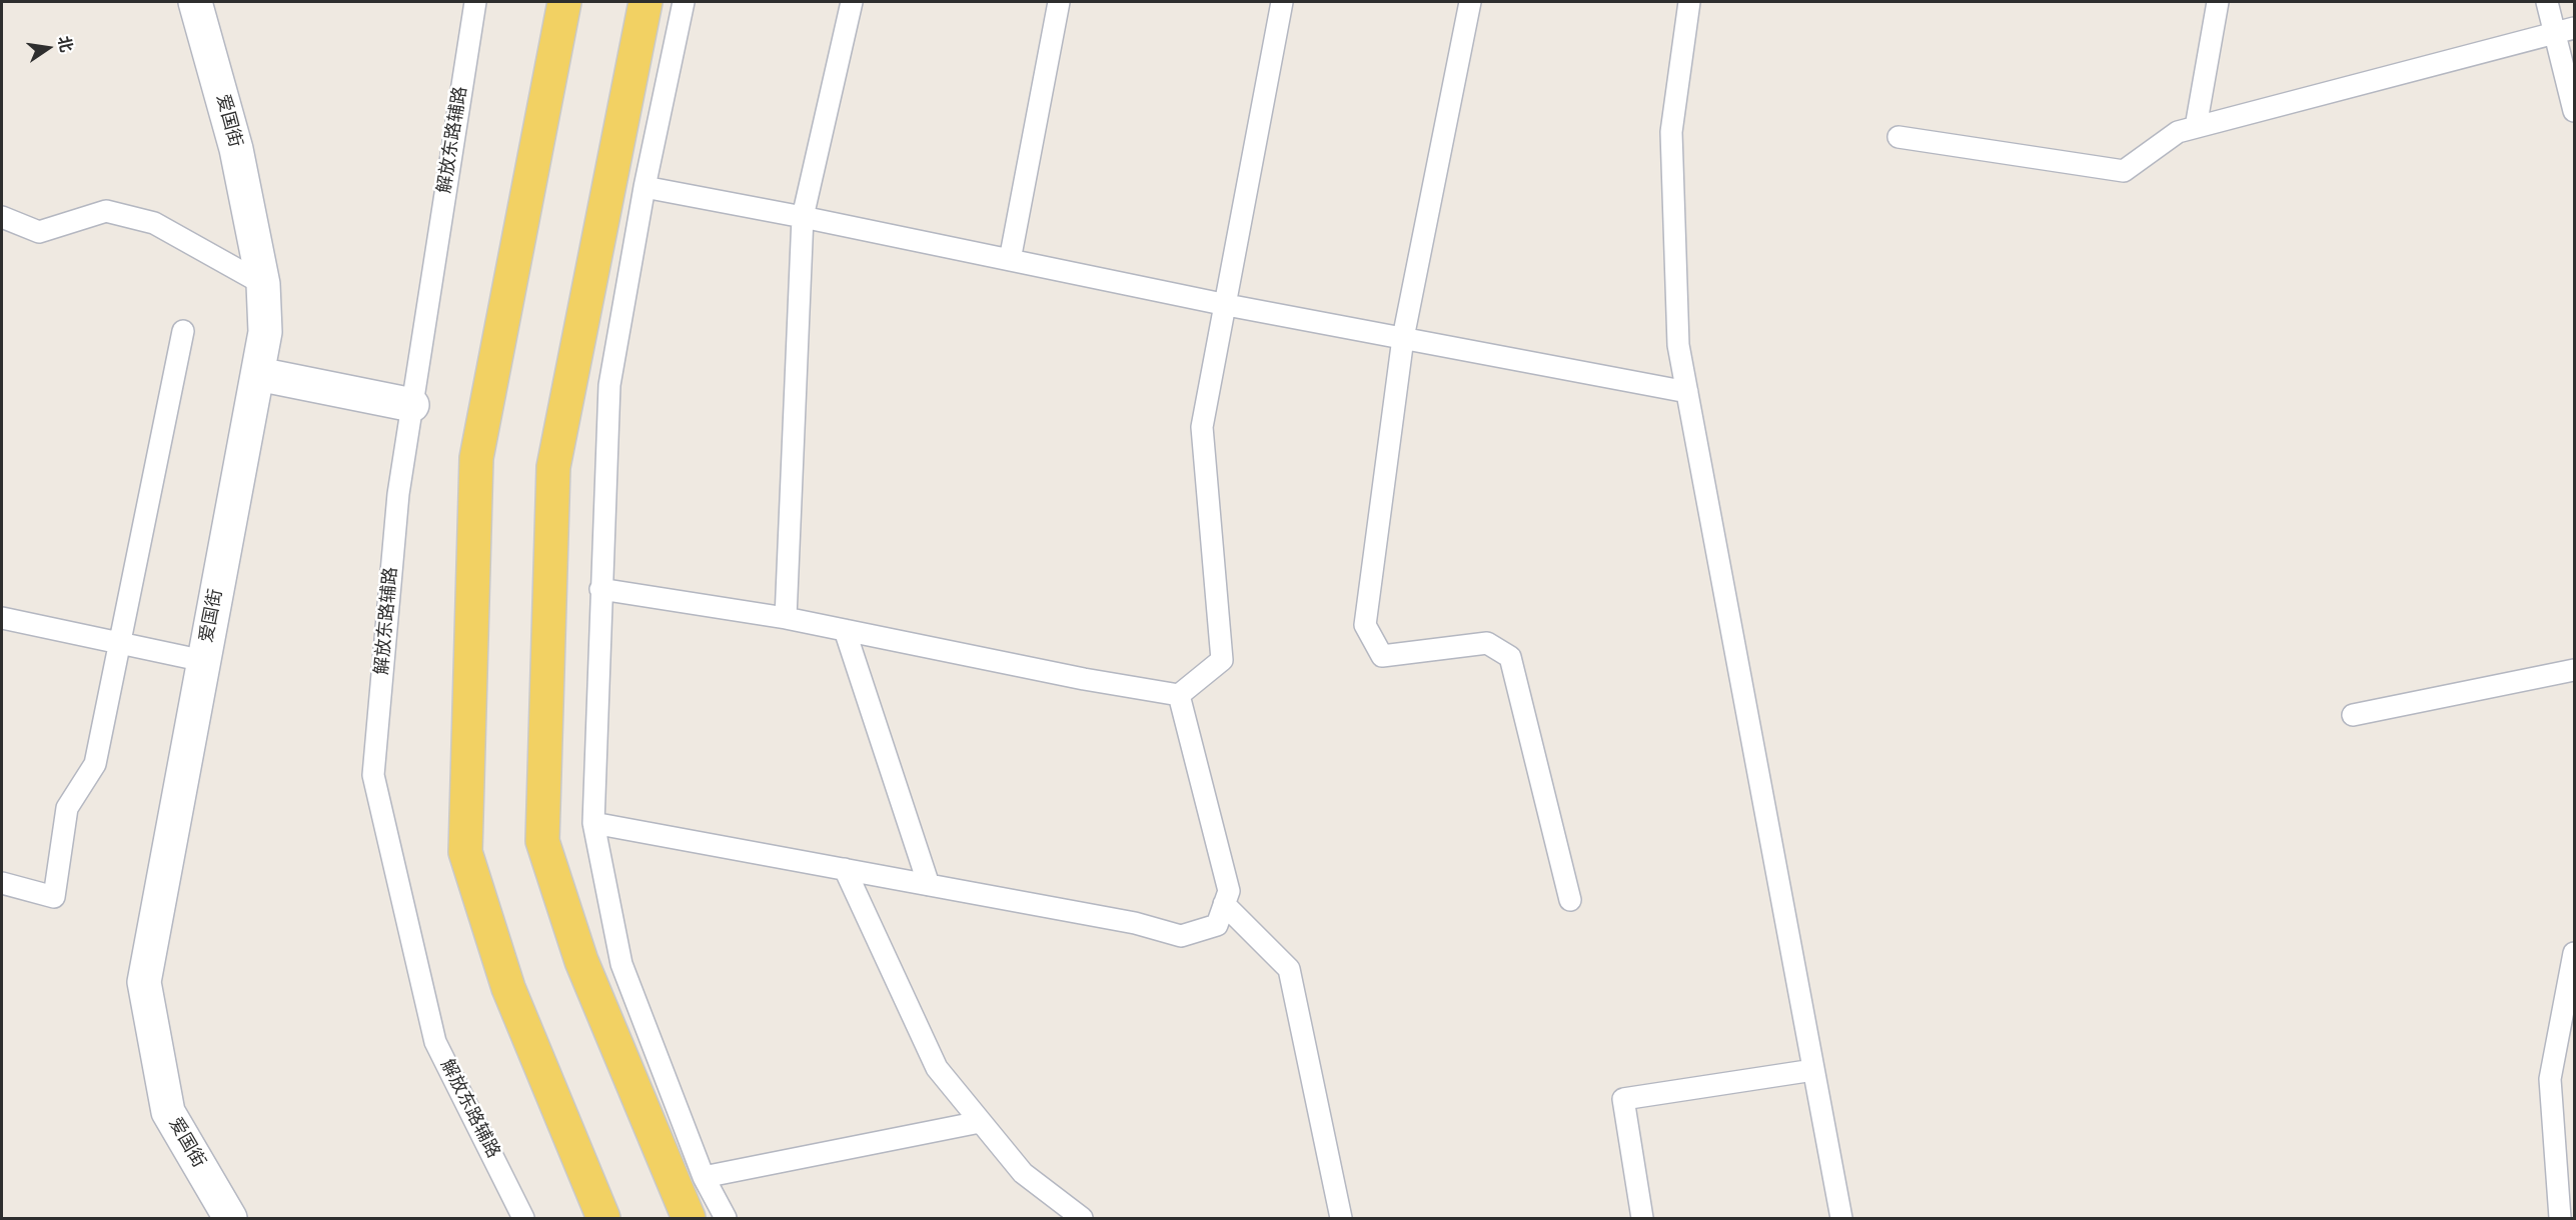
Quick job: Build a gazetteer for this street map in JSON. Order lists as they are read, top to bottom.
{
  "streets": {
    "street": ["爱国街"],
    "lane": ["解放东路辅路"]
  },
  "north": "right"
}
